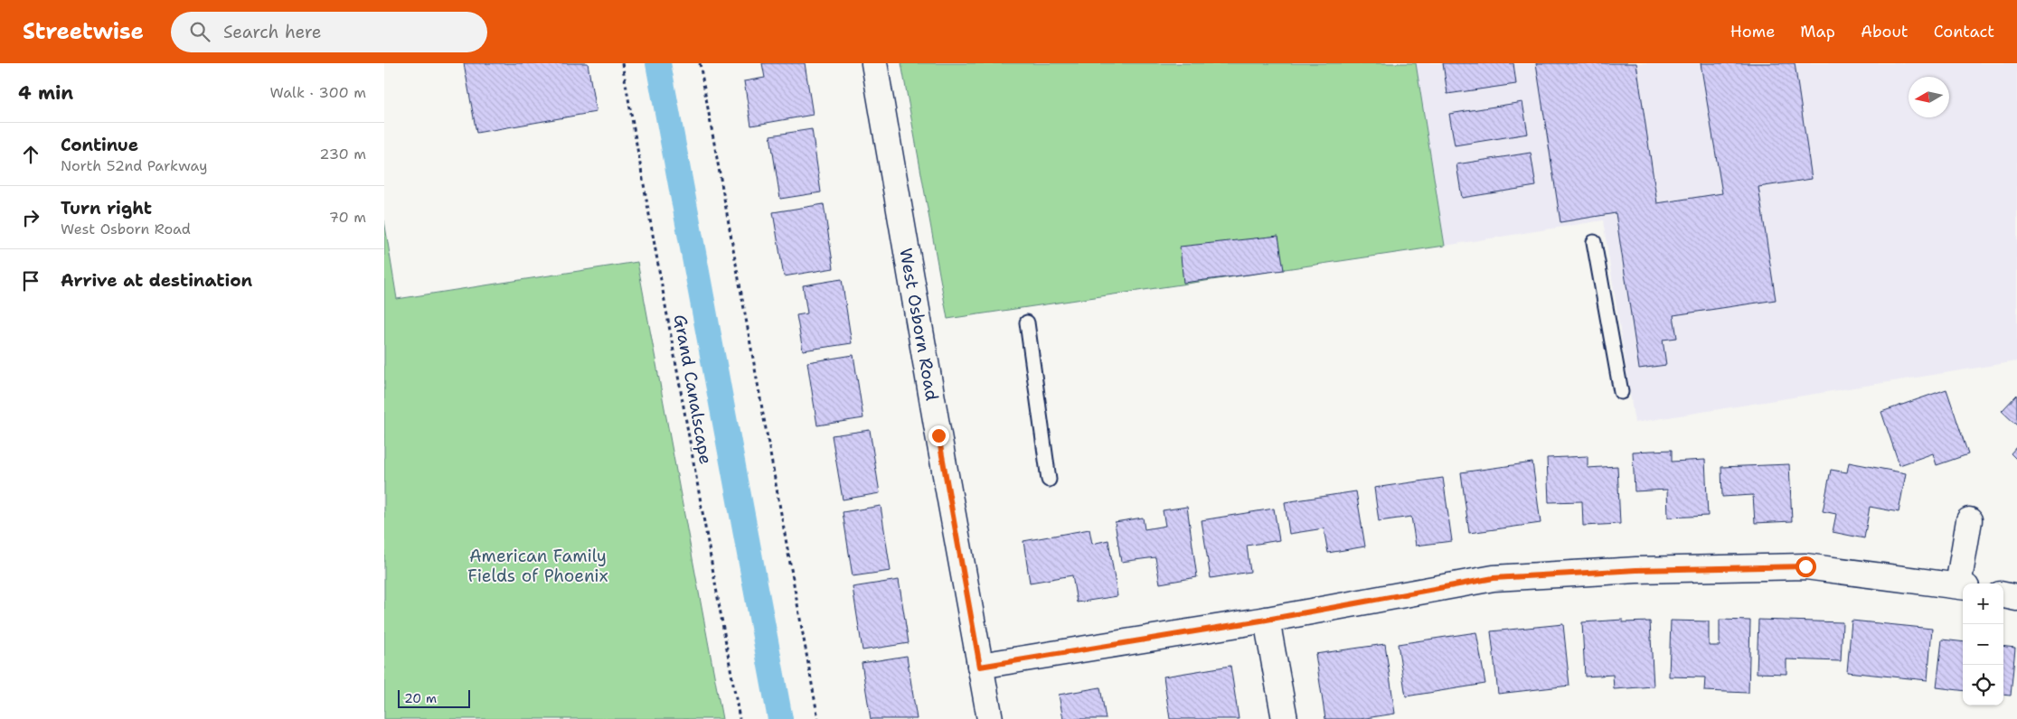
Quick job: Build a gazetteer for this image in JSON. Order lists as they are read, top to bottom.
{
  "streets": {
    "street": ["West Osborn Road"],
    "path": ["Grand Canalscape"]
  },
  "parks": ["American Family Fields of Phoenix"],
  "scale_bar": "20 m",
  "north": "left",
  "page": {
    "header": "Streetwise",
    "search": "Search here",
    "nav": [
      "Home",
      "Map",
      "About",
      "Contact"
    ],
    "heading": ["4 min", "Walk · 300 m"],
    "list": [
      ["Continue", "North 52nd Parkway", "230 m"],
      ["Turn right", "West Osborn Road", "70 m"],
      "Arrive at destination"
    ],
    "map_buttons": ["+", "−"],
    "scale": "20 m"
  }
}
